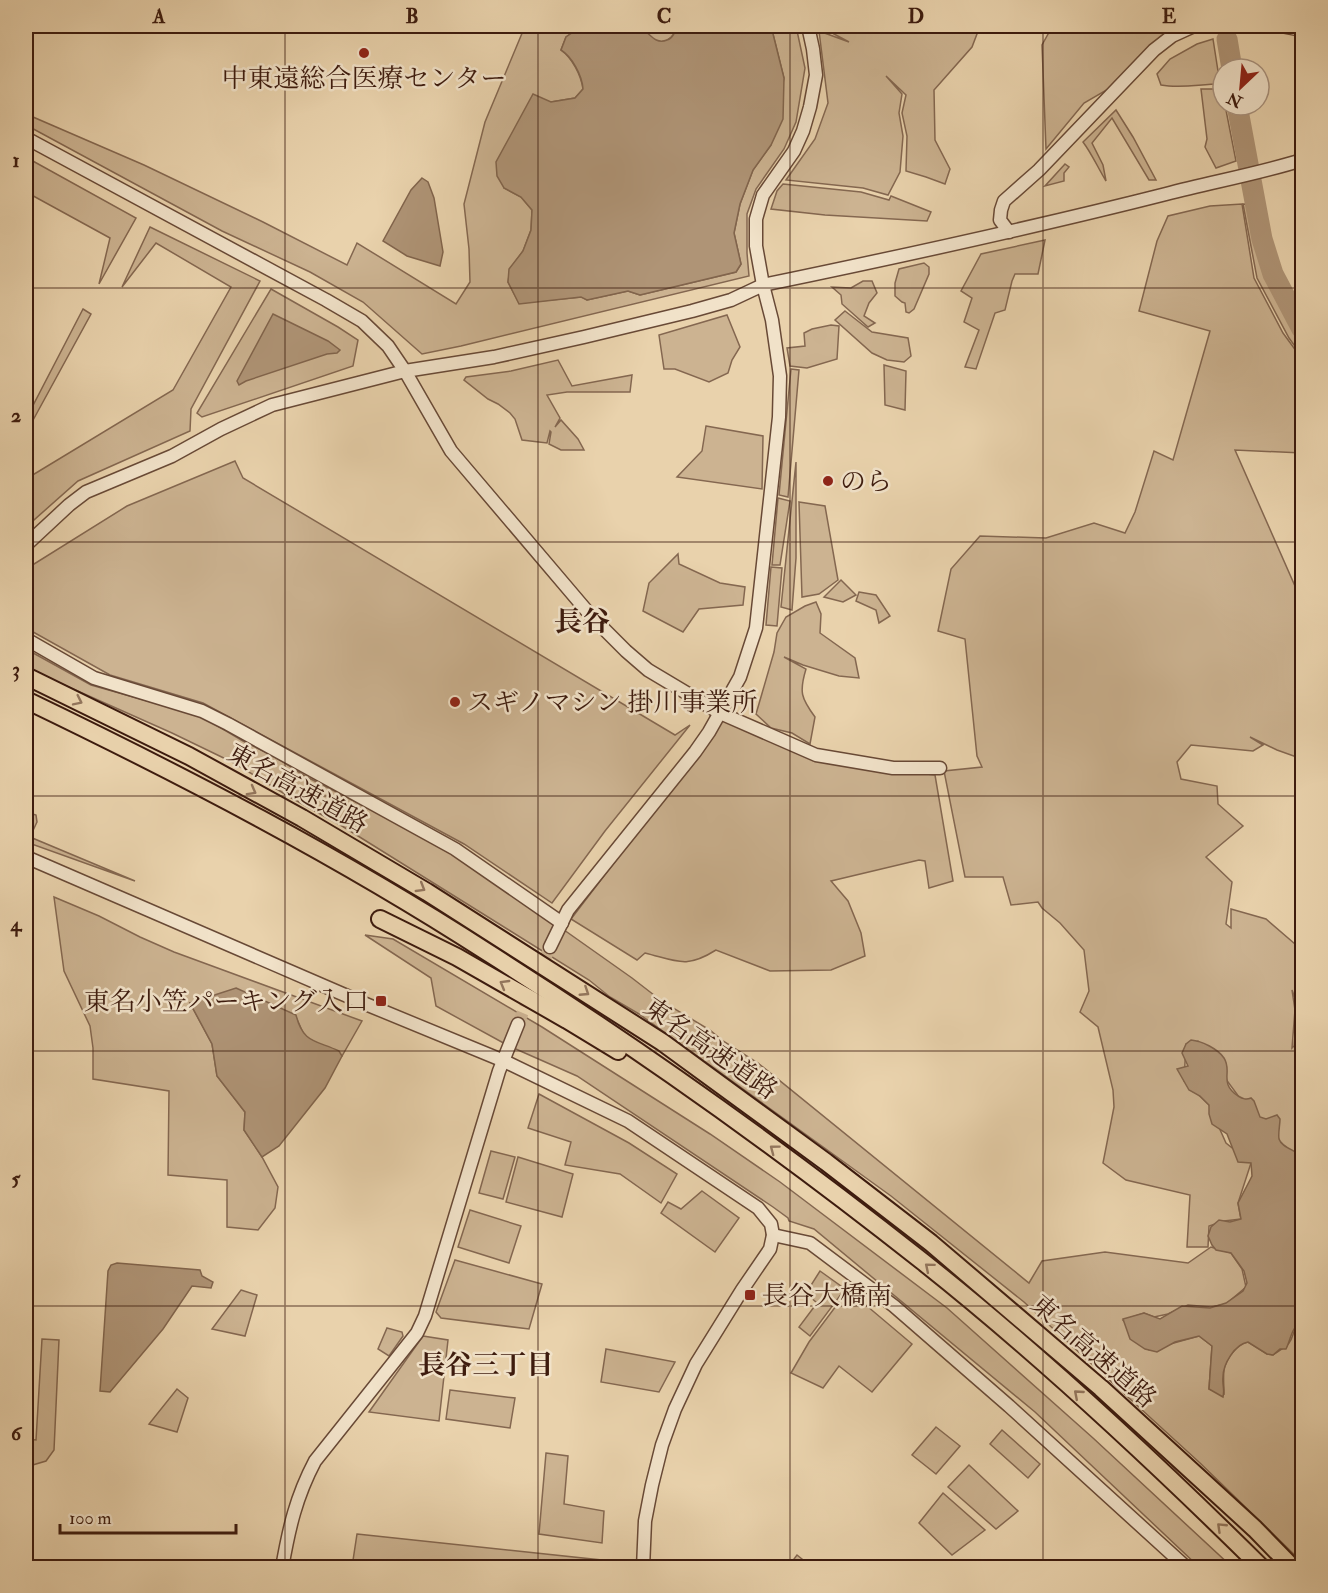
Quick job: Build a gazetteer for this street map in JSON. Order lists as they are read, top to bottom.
{
  "streets": {
    "highway": ["東名高速道路"]
  },
  "districts": ["長谷", "長谷三丁目"],
  "places": {
    "other": ["中東遠総合医療センター", "のら", "スギノマシン 掛川事業所"],
    "transit": ["東名小笠パーキング入口", "長谷大橋南"]
  },
  "scale_bar": "100 m",
  "north": "bottom left",
  "grid": {
    "columns": [
      "A",
      "B",
      "C",
      "D",
      "E"
    ],
    "rows": [
      "1",
      "2",
      "3",
      "4",
      "5",
      "6"
    ]
  }
}
